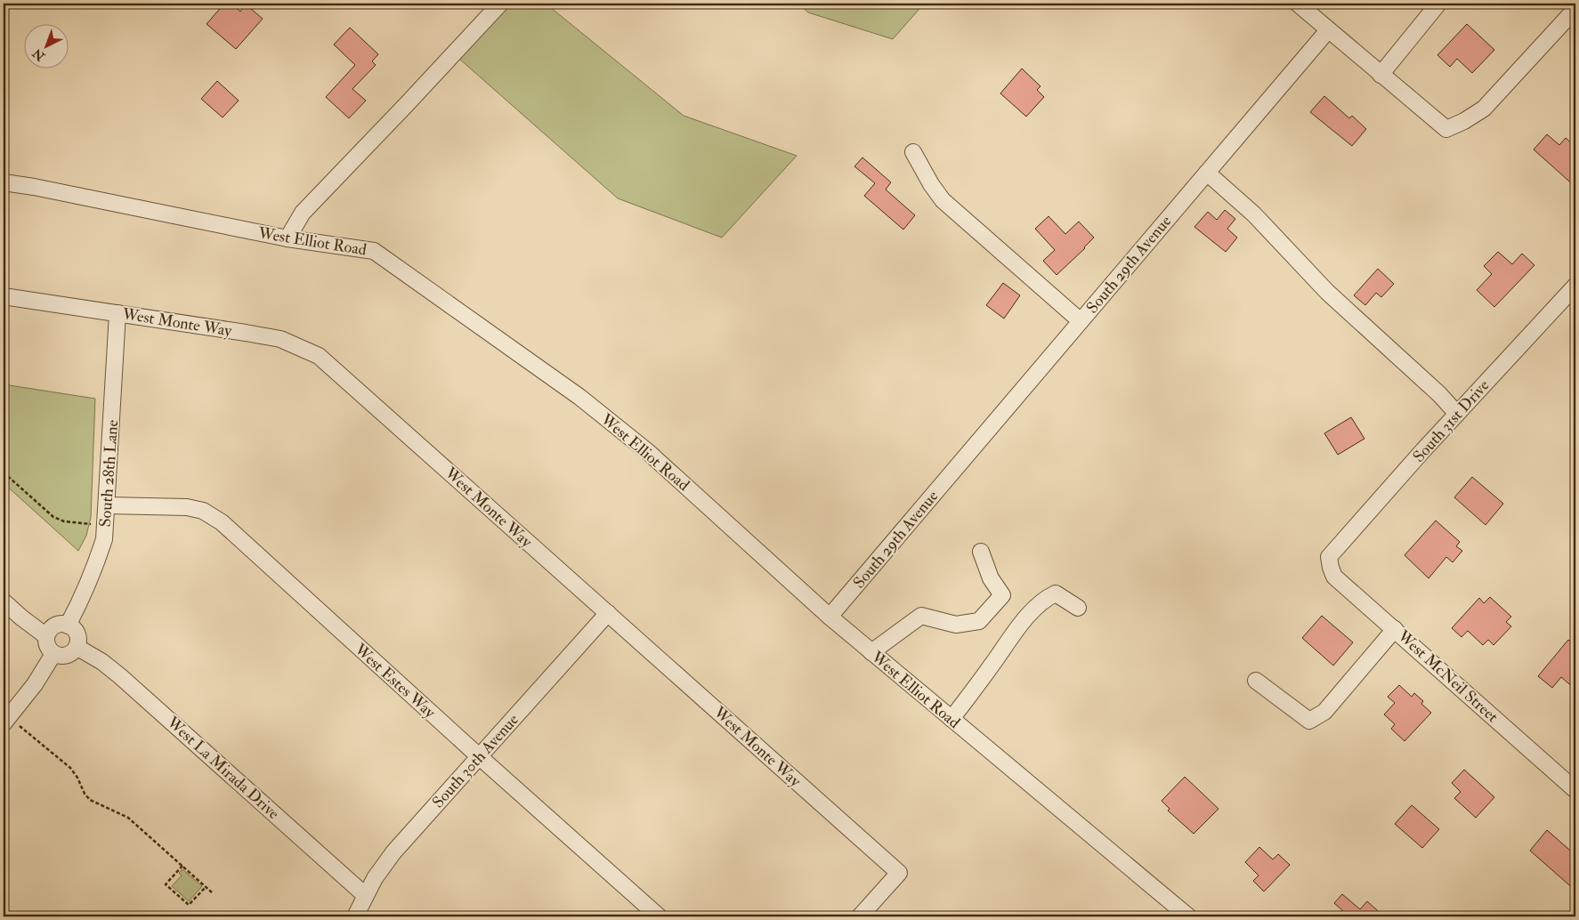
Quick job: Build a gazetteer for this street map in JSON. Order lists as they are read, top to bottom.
{
  "streets": {
    "street": [
      "West Elliot Road",
      "South 29th Avenue",
      "West Monte Way",
      "South 31st Drive",
      "South 28th Lane",
      "West McNeil Street",
      "West Estes Way",
      "South 30th Avenue",
      "West La Mirada Drive"
    ]
  },
  "crossings": [
    ["West Elliot Road", "South 29th Avenue"],
    ["West Monte Way", "South 28th Lane"],
    ["West Monte Way", "South 30th Avenue"],
    ["South 31st Drive", "West McNeil Street"],
    ["South 28th Lane", "West Estes Way"],
    ["South 28th Lane", "West La Mirada Drive"],
    ["West Estes Way", "South 30th Avenue"],
    ["South 30th Avenue", "West La Mirada Drive"]
  ],
  "north": "bottom left"
}
